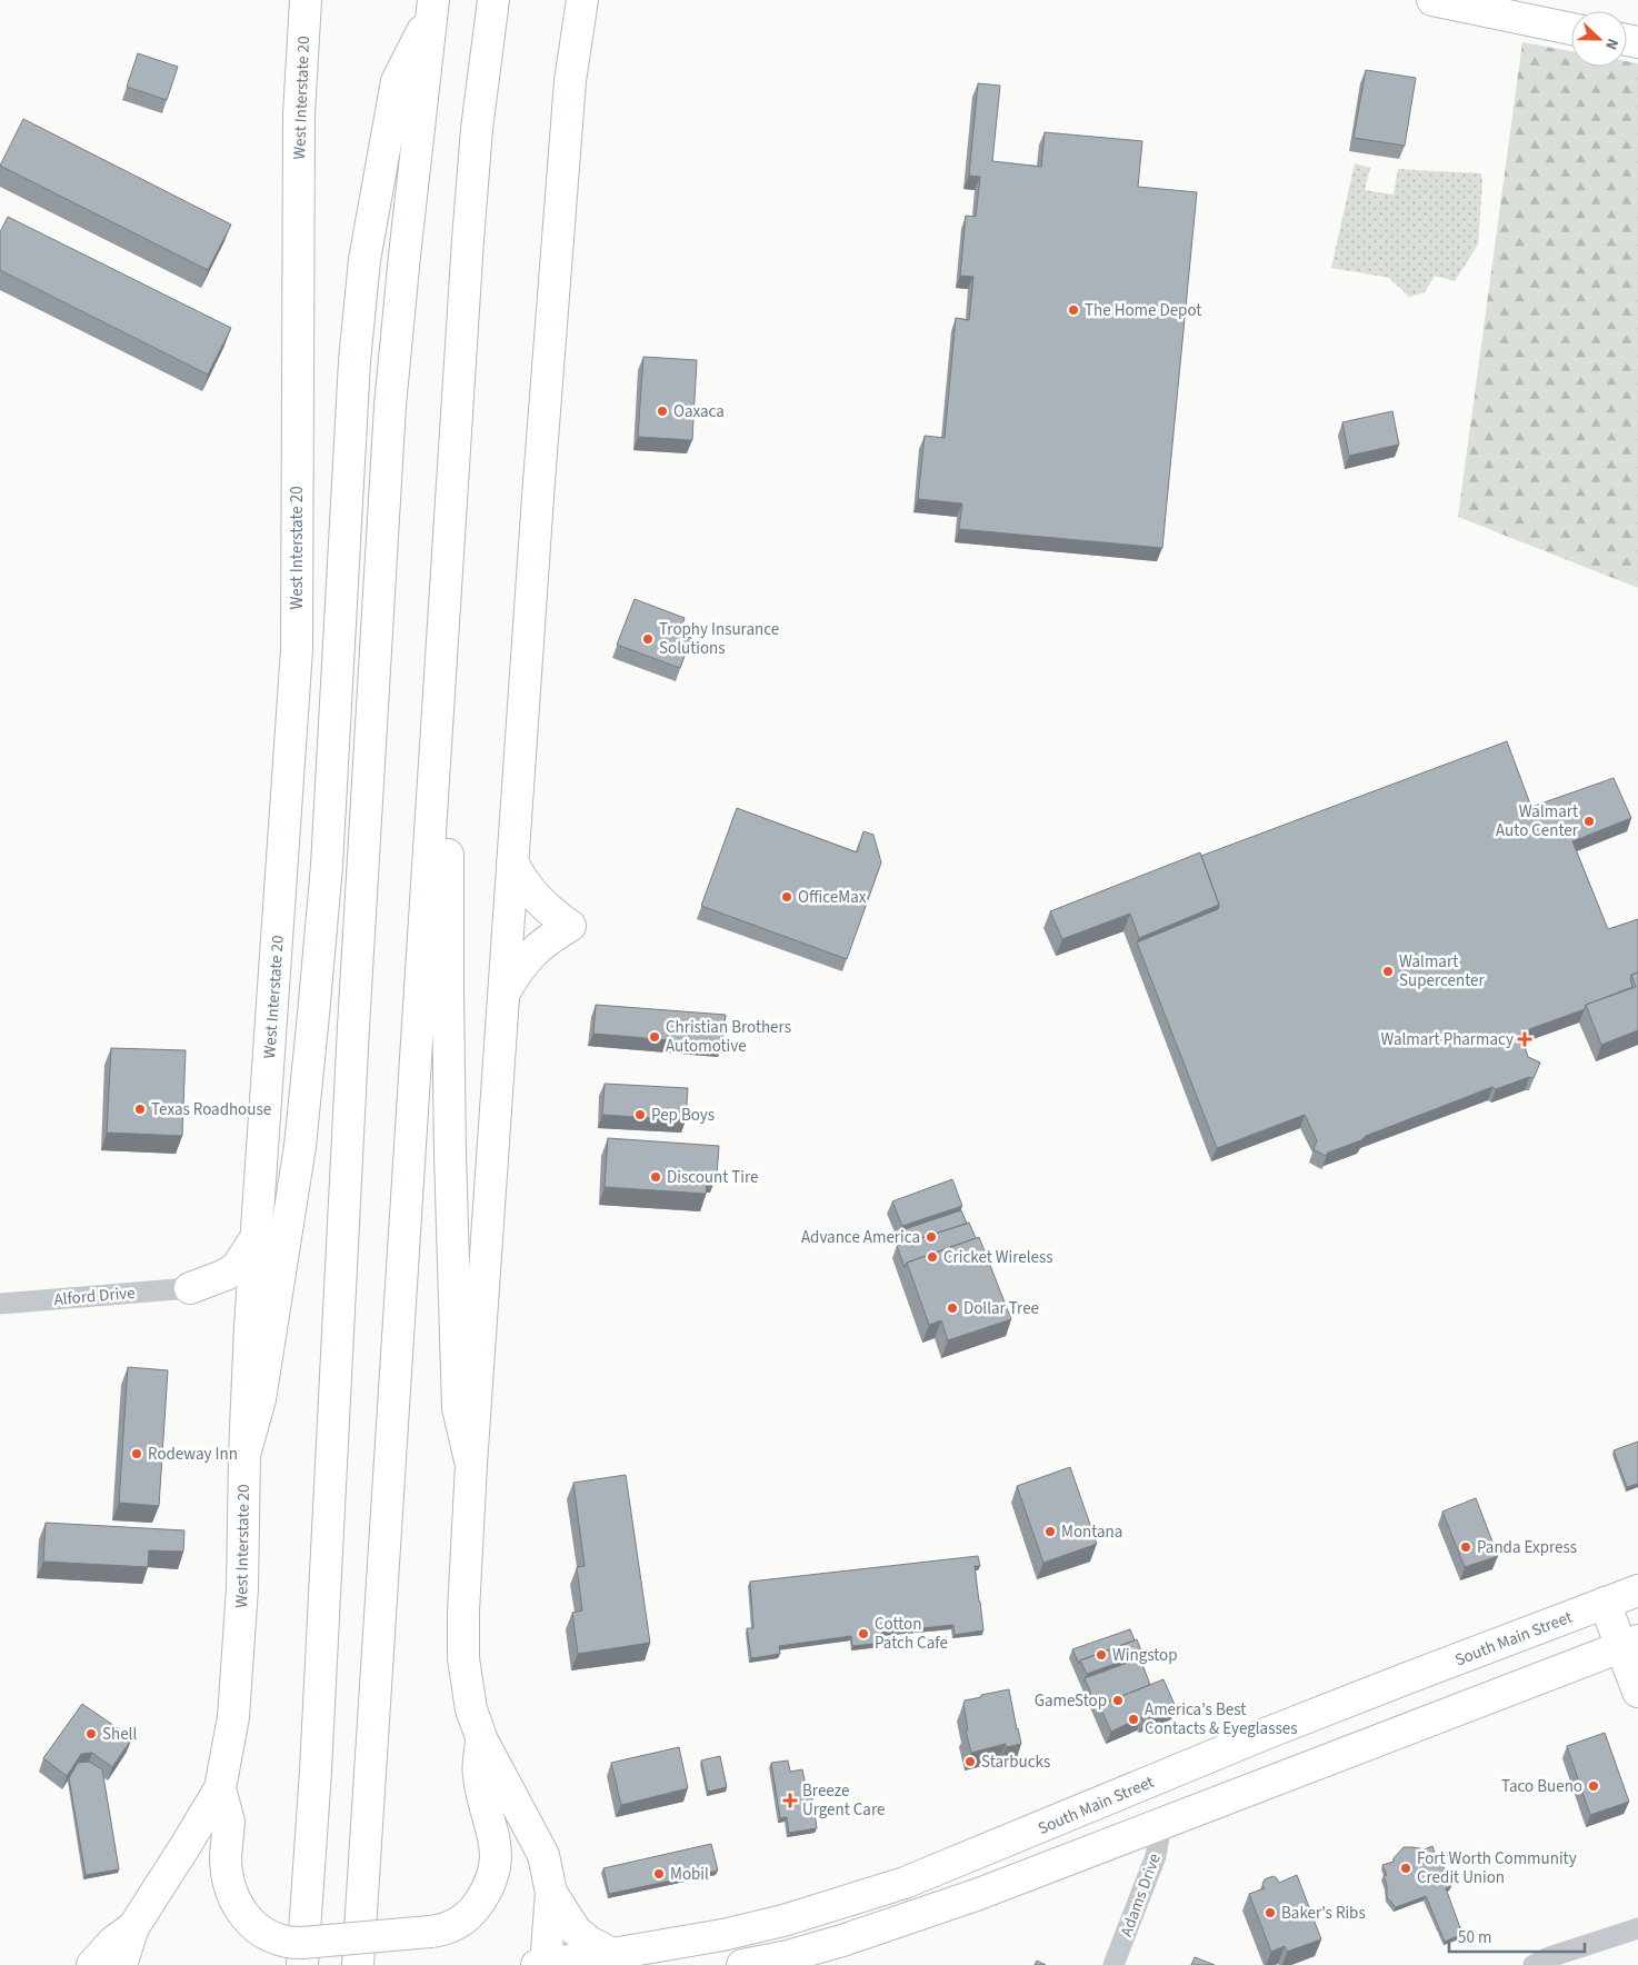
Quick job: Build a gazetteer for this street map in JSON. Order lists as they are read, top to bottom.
{
  "streets": {
    "main road": ["West Interstate 20", "South Main Street"],
    "street": ["Alford Drive", "Adams Drive"]
  },
  "places": {
    "other": [
      "The Home Depot",
      "Oaxaca",
      "Trophy Insurance Solutions",
      "Walmart Auto Center",
      "OfficeMax",
      "Walmart Supercenter",
      "Christian Brothers Automotive",
      "Texas Roadhouse",
      "Pep Boys",
      "Discount Tire",
      "Advance America",
      "Cricket Wireless",
      "Dollar Tree",
      "Rodeway Inn",
      "Montana",
      "Panda Express",
      "Cotton Patch Cafe",
      "Wingstop",
      "GameStop",
      "America's Best Contacts & Eyeglasses",
      "Shell",
      "Starbucks",
      "Taco Bueno",
      "Fort Worth Community Credit Union",
      "Mobil",
      "Baker's Ribs"
    ],
    "health": ["Walmart Pharmacy", "Breeze Urgent Care"]
  },
  "scale_bar": "50 m",
  "north": "right"
}
